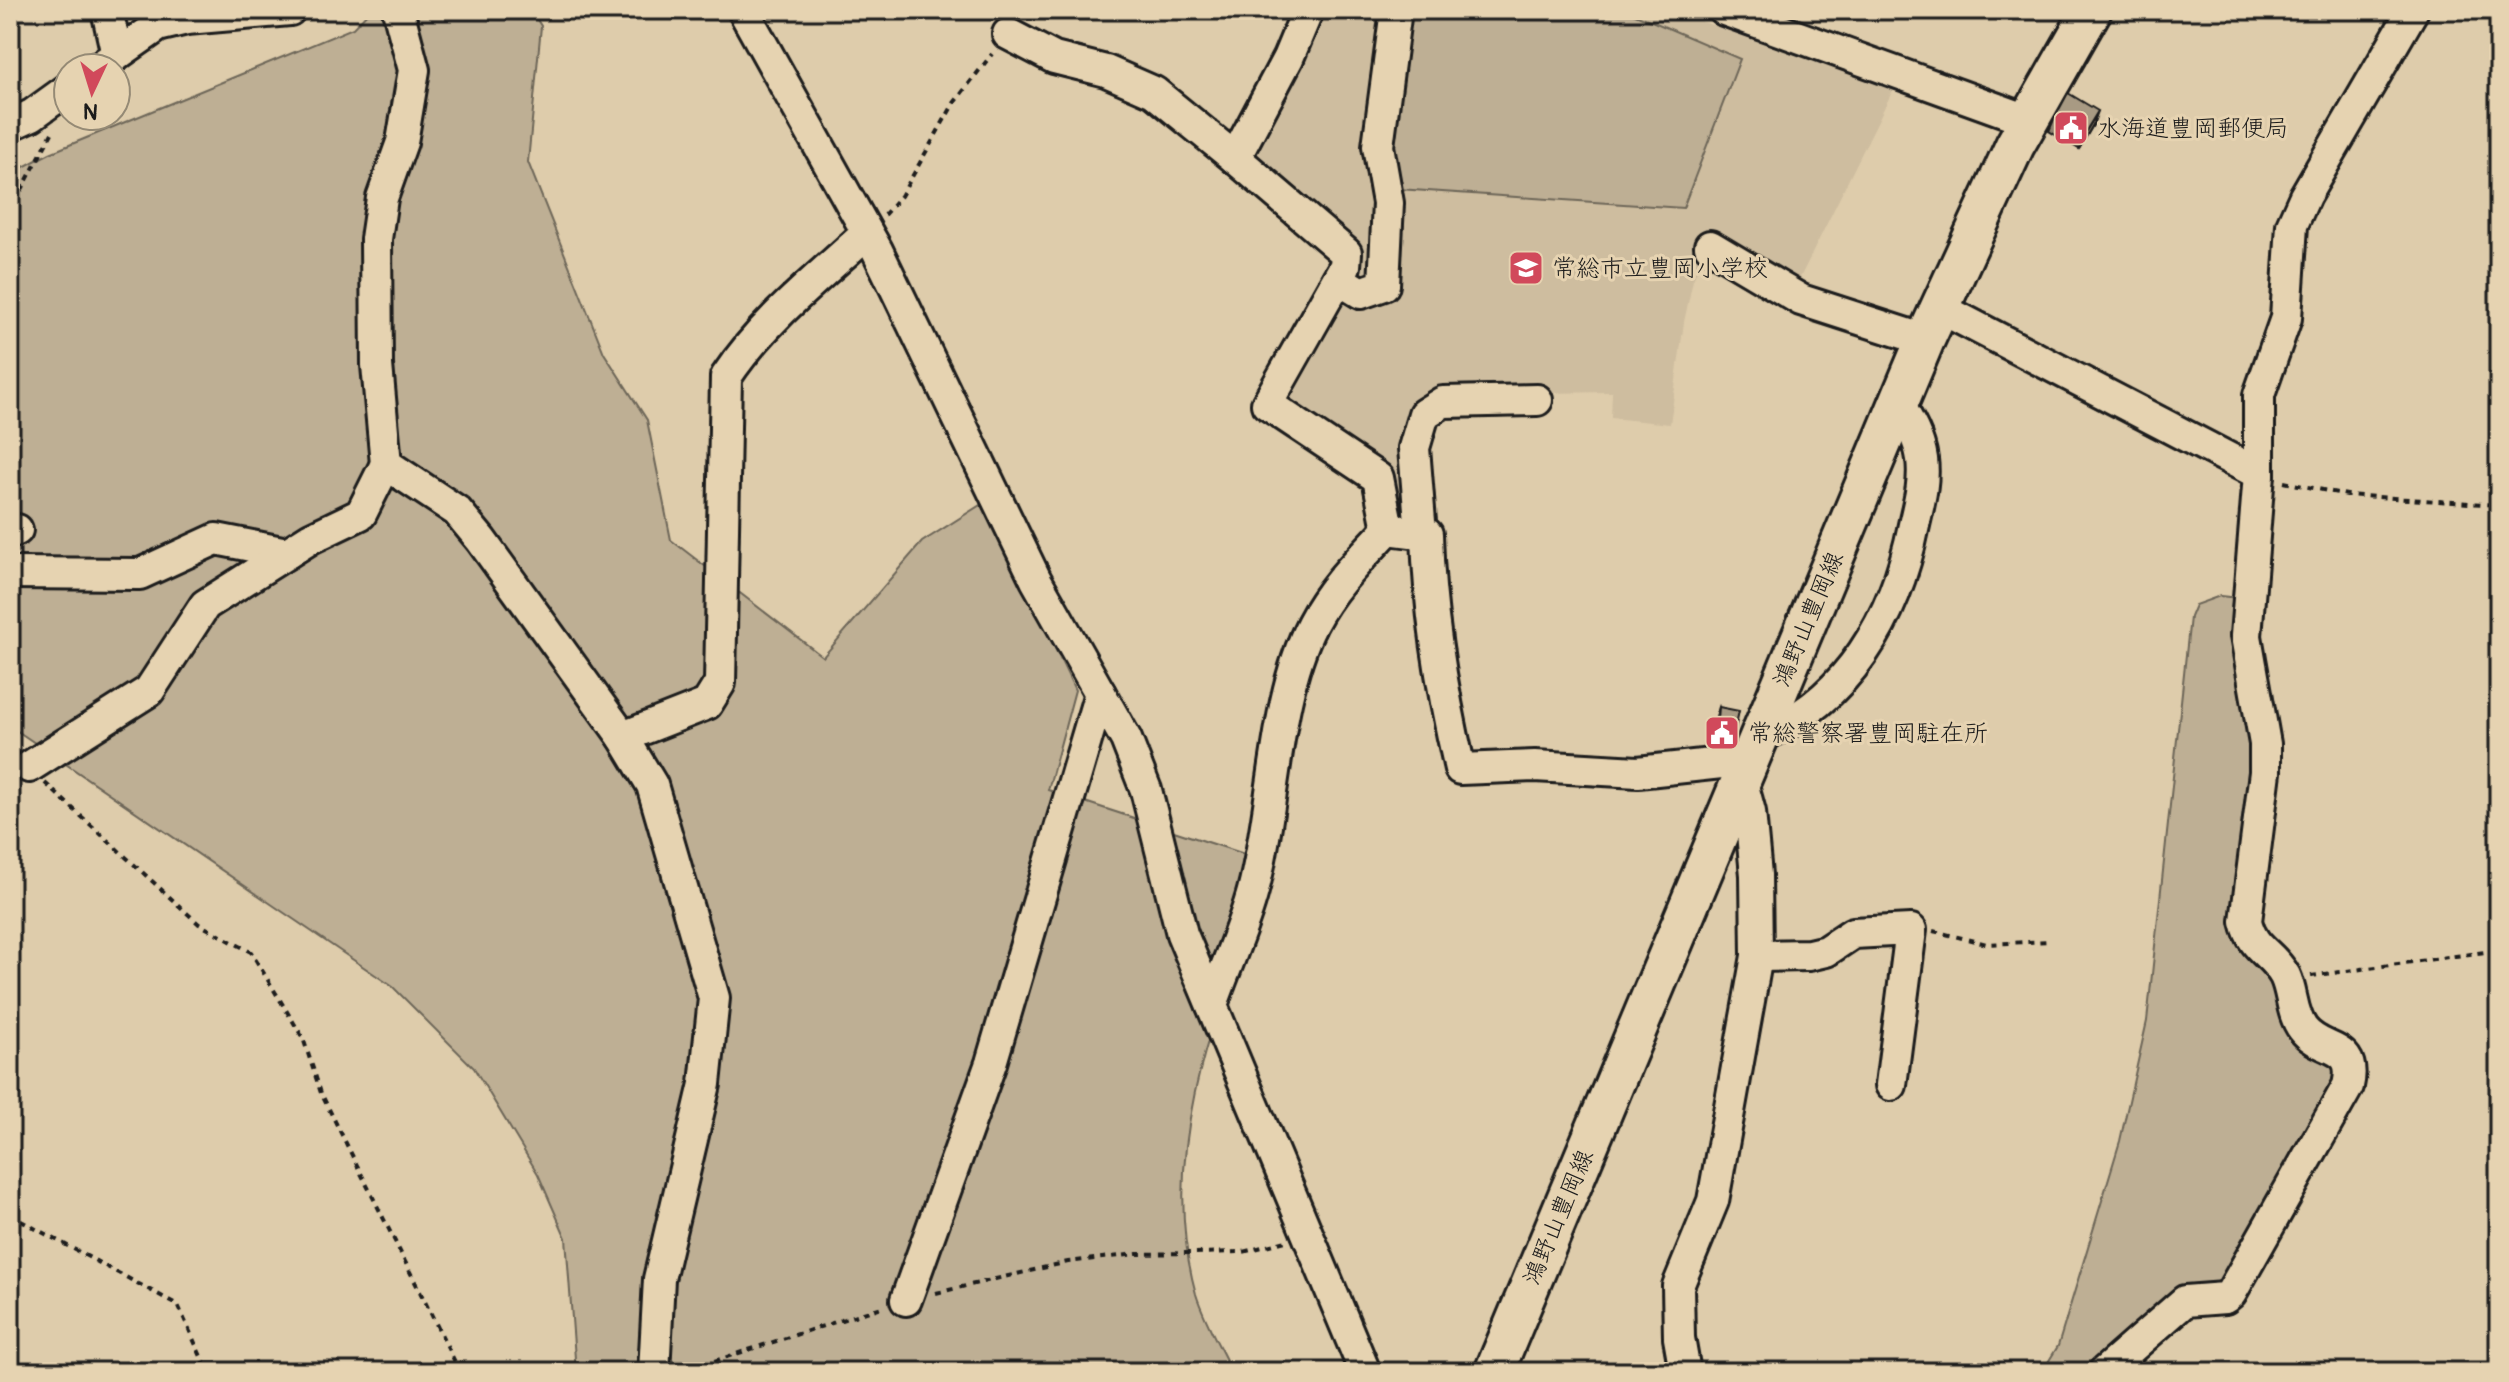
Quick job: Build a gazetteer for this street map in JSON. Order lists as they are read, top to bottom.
{
  "streets": {
    "main road": ["鴻野山豊岡線"]
  },
  "places": {
    "public building": ["水海道豊岡郵便局", "常総警察署豊岡駐在所"],
    "school or university": ["常総市立豊岡小学校"]
  },
  "north": "bottom"
}
